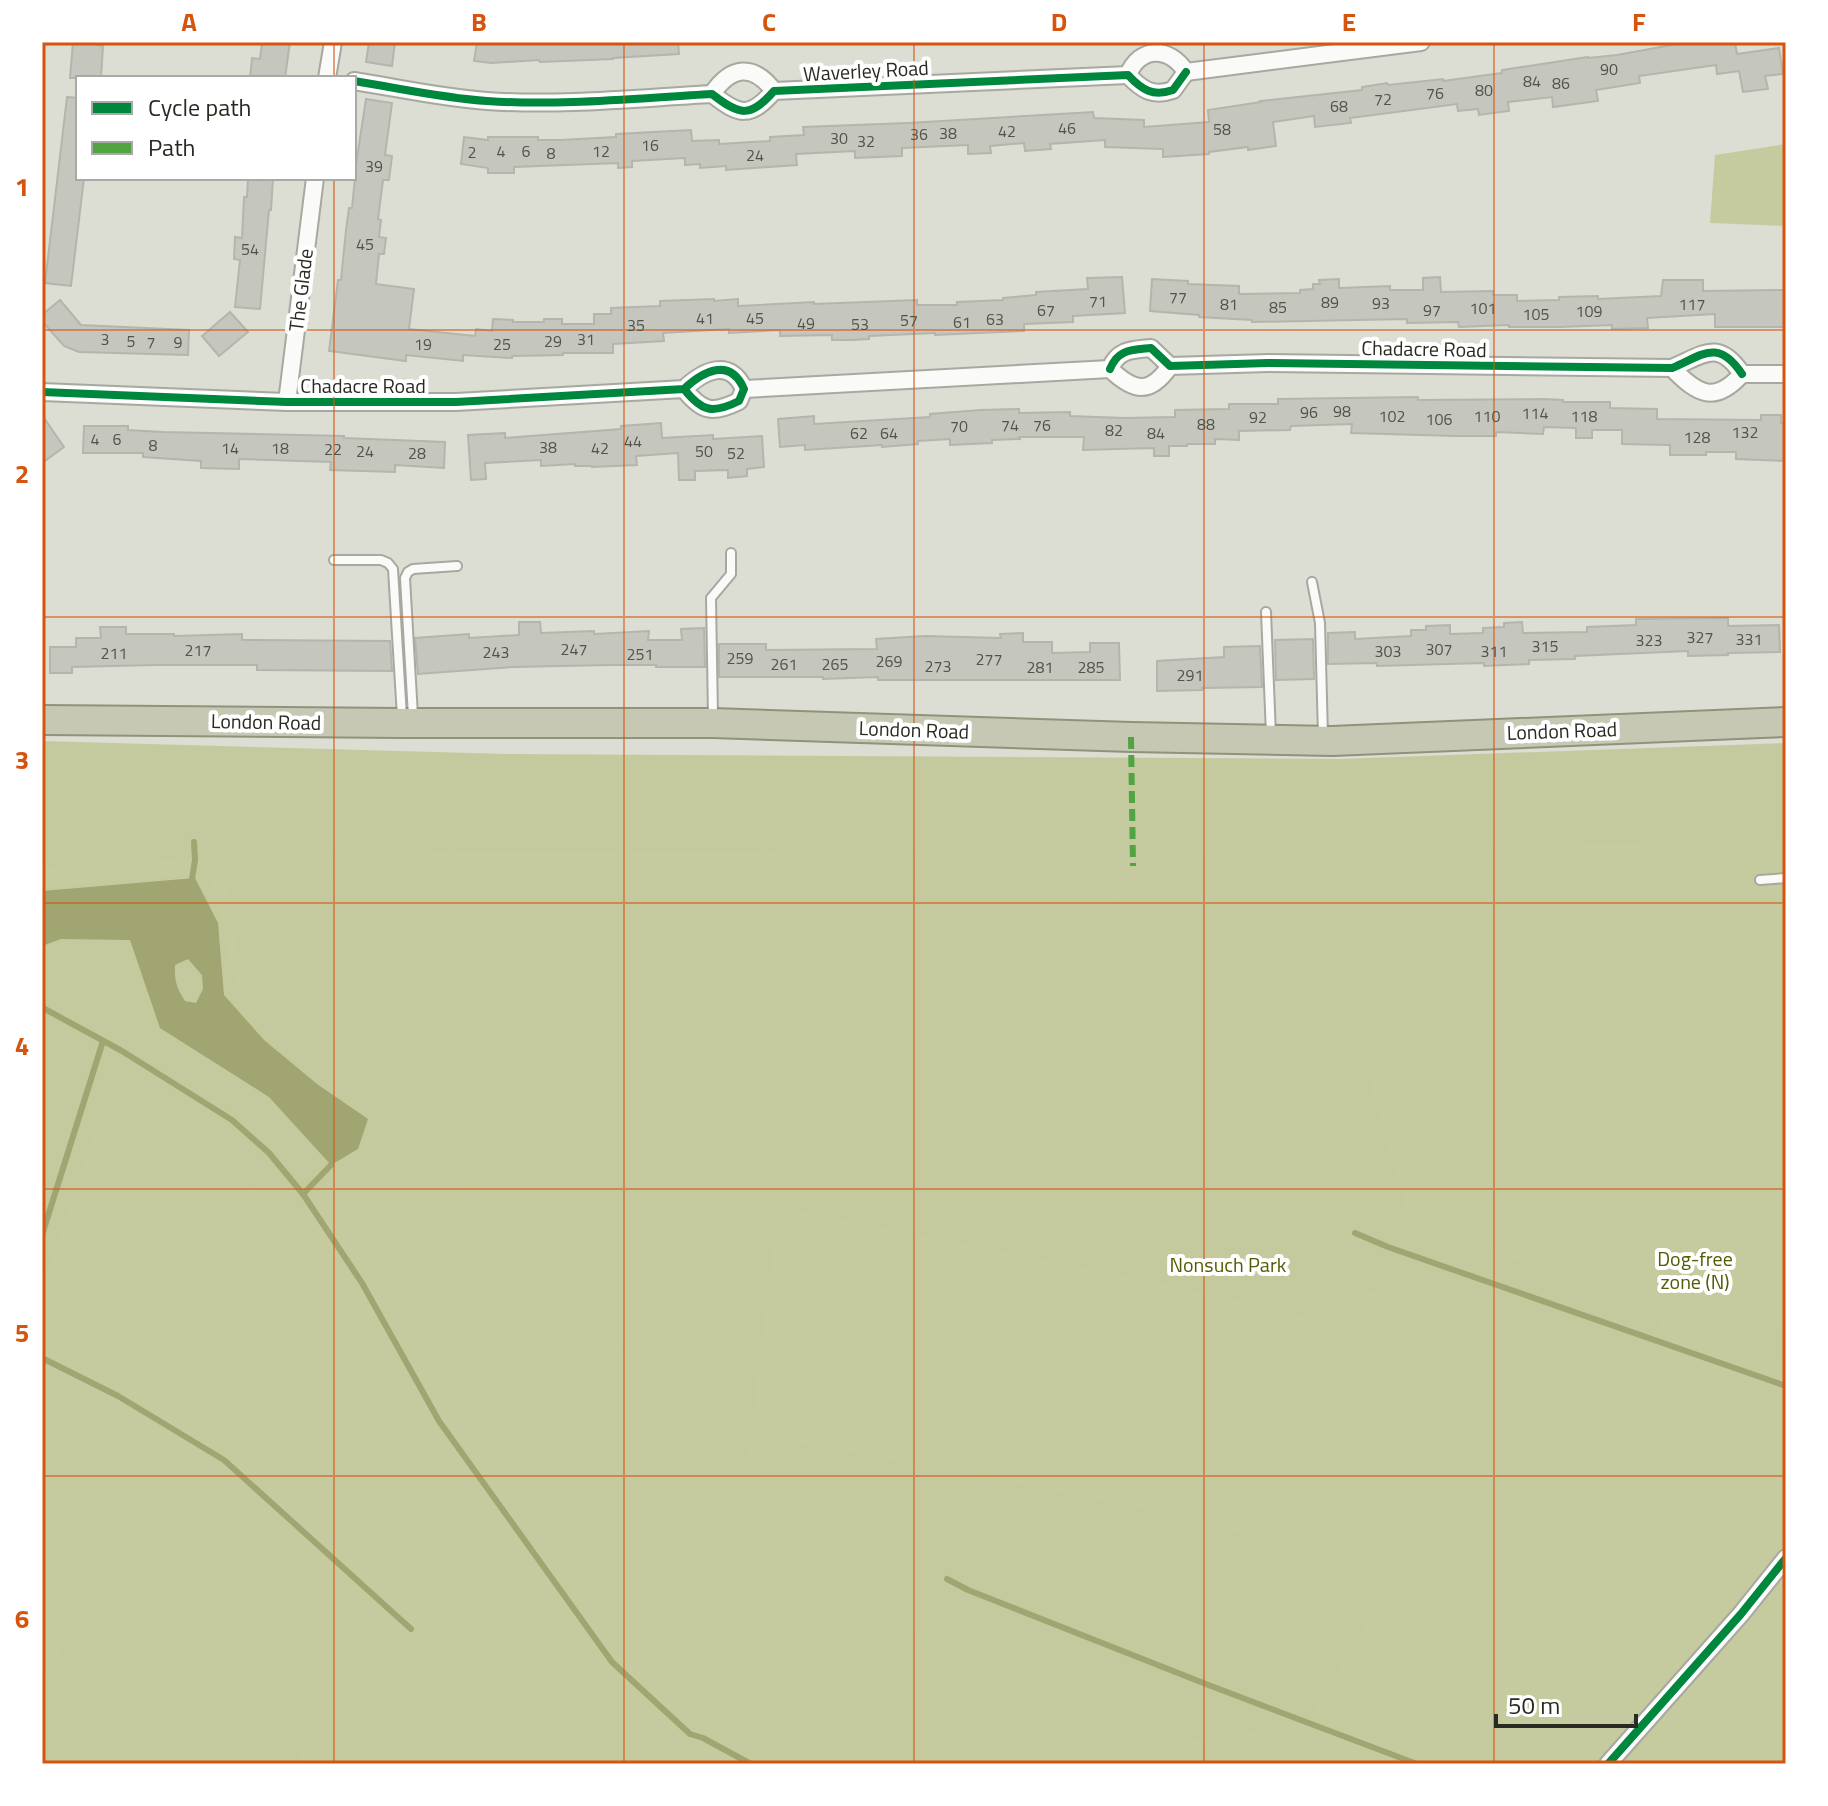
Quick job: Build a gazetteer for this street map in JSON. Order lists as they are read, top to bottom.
{
  "streets": {
    "highway": ["London Road"],
    "street": ["Waverley Road", "The Glade", "Chadacre Road"]
  },
  "crossings": [
    ["The Glade", "Chadacre Road"]
  ],
  "parks": ["Dog-free zone (N)", "Nonsuch Park"],
  "house_numbers": [
    "90",
    "84",
    "86",
    "80",
    "76",
    "72",
    "68",
    "46",
    "58",
    "42",
    "38",
    "36",
    "30",
    "32",
    "16",
    "4",
    "6",
    "12",
    "2",
    "8",
    "24",
    "39",
    "45",
    "54",
    "77",
    "71",
    "89",
    "93",
    "81",
    "117",
    "85",
    "101",
    "67",
    "97",
    "109",
    "105",
    "41",
    "45",
    "63",
    "57",
    "61",
    "49",
    "53",
    "35",
    "3",
    "31",
    "5",
    "29",
    "7",
    "9",
    "19",
    "25",
    "98",
    "96",
    "114",
    "102",
    "110",
    "118",
    "92",
    "106",
    "88",
    "74",
    "76",
    "70",
    "82",
    "132",
    "62",
    "64",
    "84",
    "128",
    "4",
    "6",
    "44",
    "8",
    "38",
    "14",
    "18",
    "42",
    "22",
    "24",
    "50",
    "28",
    "52",
    "327",
    "331",
    "323",
    "315",
    "247",
    "307",
    "217",
    "303",
    "311",
    "243",
    "211",
    "251",
    "259",
    "277",
    "269",
    "261",
    "265",
    "273",
    "281",
    "285",
    "291"
  ],
  "legend": ["Cycle path", "Path"],
  "scale_bar": "50 m",
  "grid": {
    "columns": [
      "A",
      "B",
      "C",
      "D",
      "E",
      "F"
    ],
    "rows": [
      "1",
      "2",
      "3",
      "4",
      "5",
      "6"
    ]
  }
}
